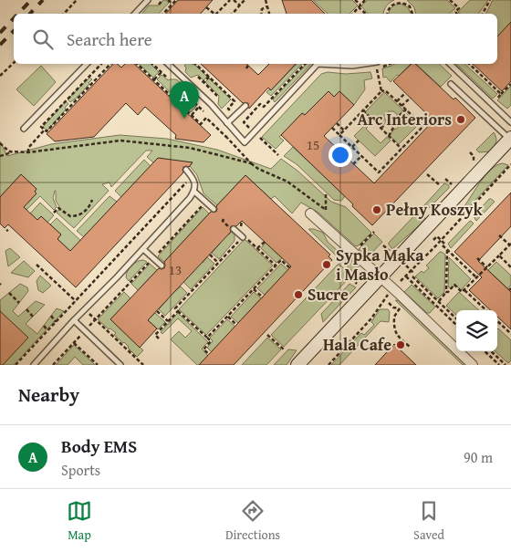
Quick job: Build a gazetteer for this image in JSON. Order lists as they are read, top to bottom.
{
  "places": [
    "Arc Interiors",
    "Pełny Koszyk",
    "Sypka Mąka i Masło",
    "Sucre",
    "Hala Cafe"
  ],
  "house_numbers": ["15", "13"],
  "page": {
    "search": "Search here",
    "pins": "A",
    "heading": "Nearby",
    "list": [
      {
        "mark": "A",
        "name": "Body EMS",
        "note": "Sports",
        "value": "90 m"
      }
    ],
    "nav": ["Map", "Directions", "Saved"]
  }
}
